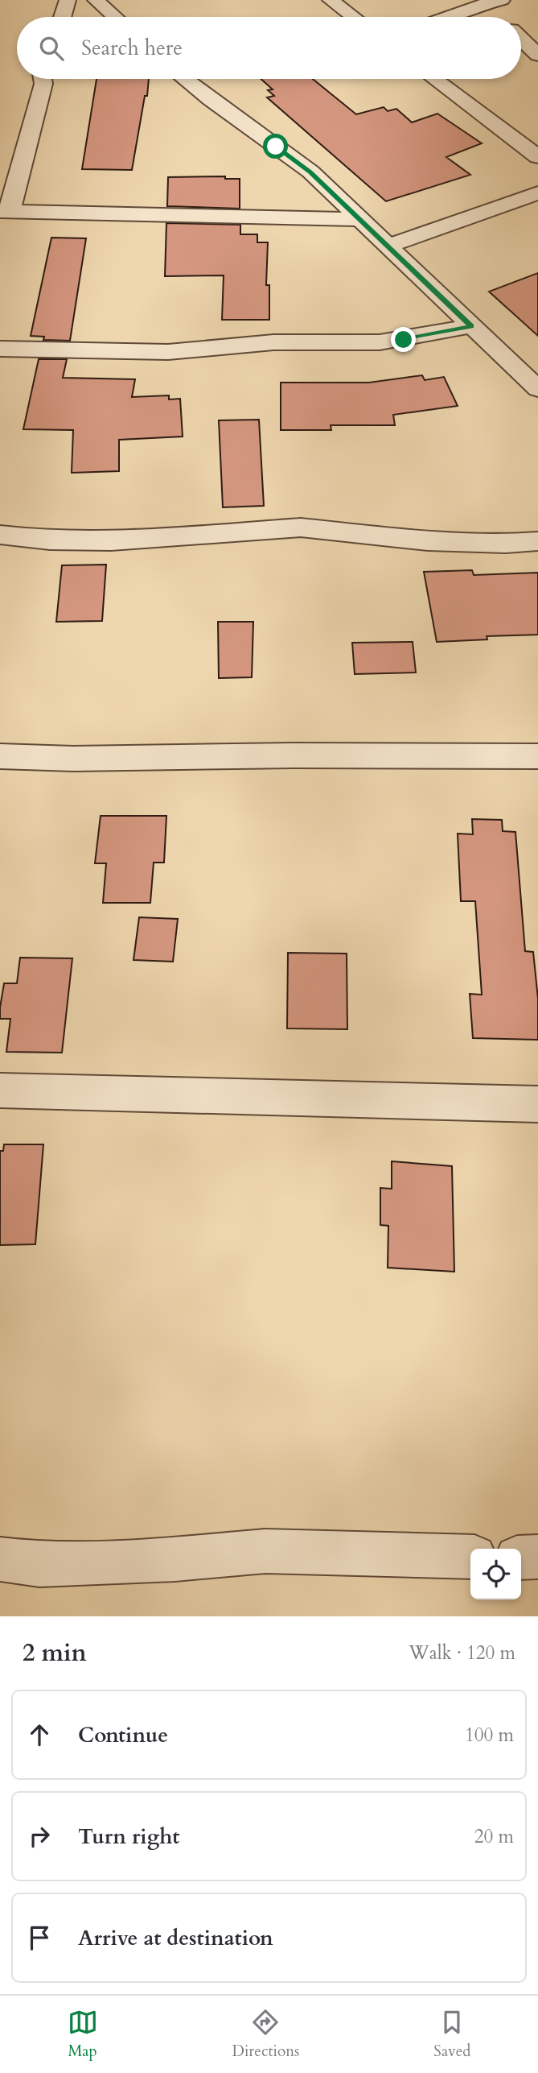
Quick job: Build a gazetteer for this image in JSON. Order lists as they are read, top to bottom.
{
  "page": {
    "search": "Search here",
    "heading": ["2 min", "Walk · 120 m"],
    "list": [
      ["Continue", "100 m"],
      ["Turn right", "20 m"],
      "Arrive at destination"
    ],
    "nav": ["Map", "Directions", "Saved"]
  }
}
